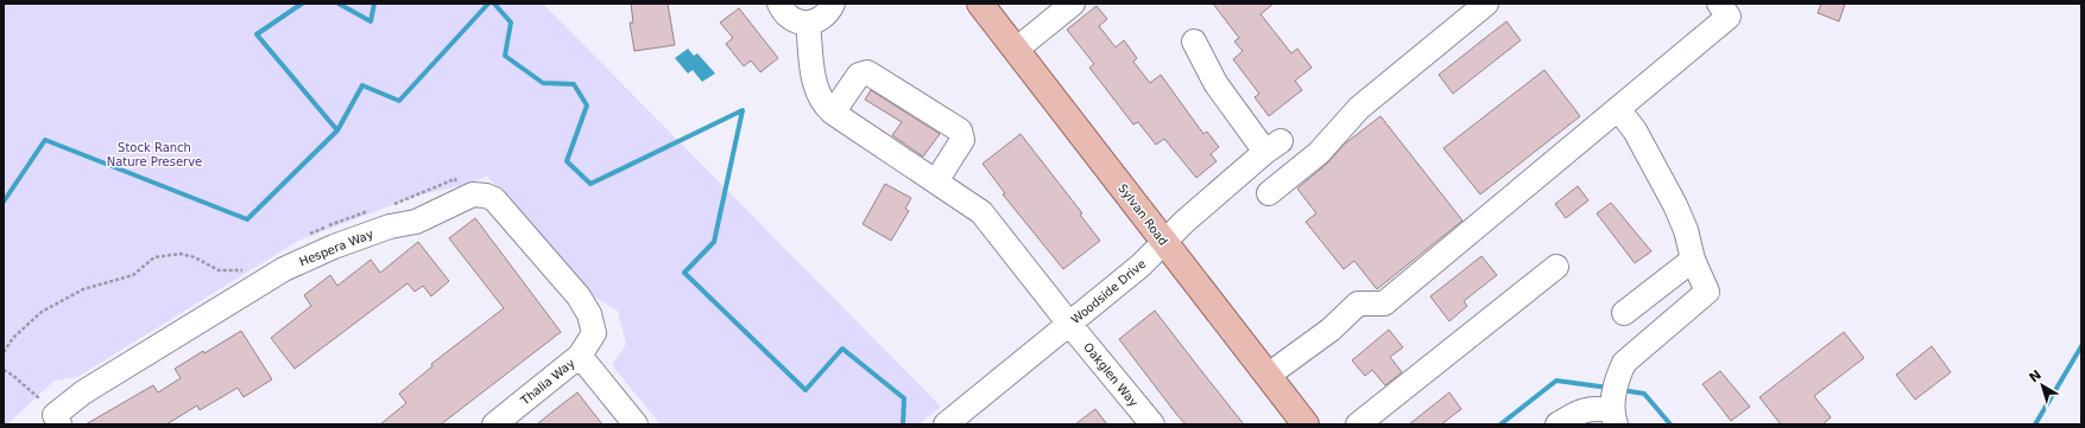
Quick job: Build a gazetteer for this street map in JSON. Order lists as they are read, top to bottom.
{
  "streets": {
    "main road": ["Sylvan Road"],
    "street": [
      "Hespera Way",
      "Woodside Drive",
      "Oakglen Way",
      "Thalia Way"
    ]
  },
  "crossings": [
    ["Sylvan Road", "Woodside Drive"],
    ["Hespera Way", "Thalia Way"],
    ["Woodside Drive", "Oakglen Way"]
  ],
  "parks": ["Stock Ranch Nature Preserve"],
  "north": "top left"
}
